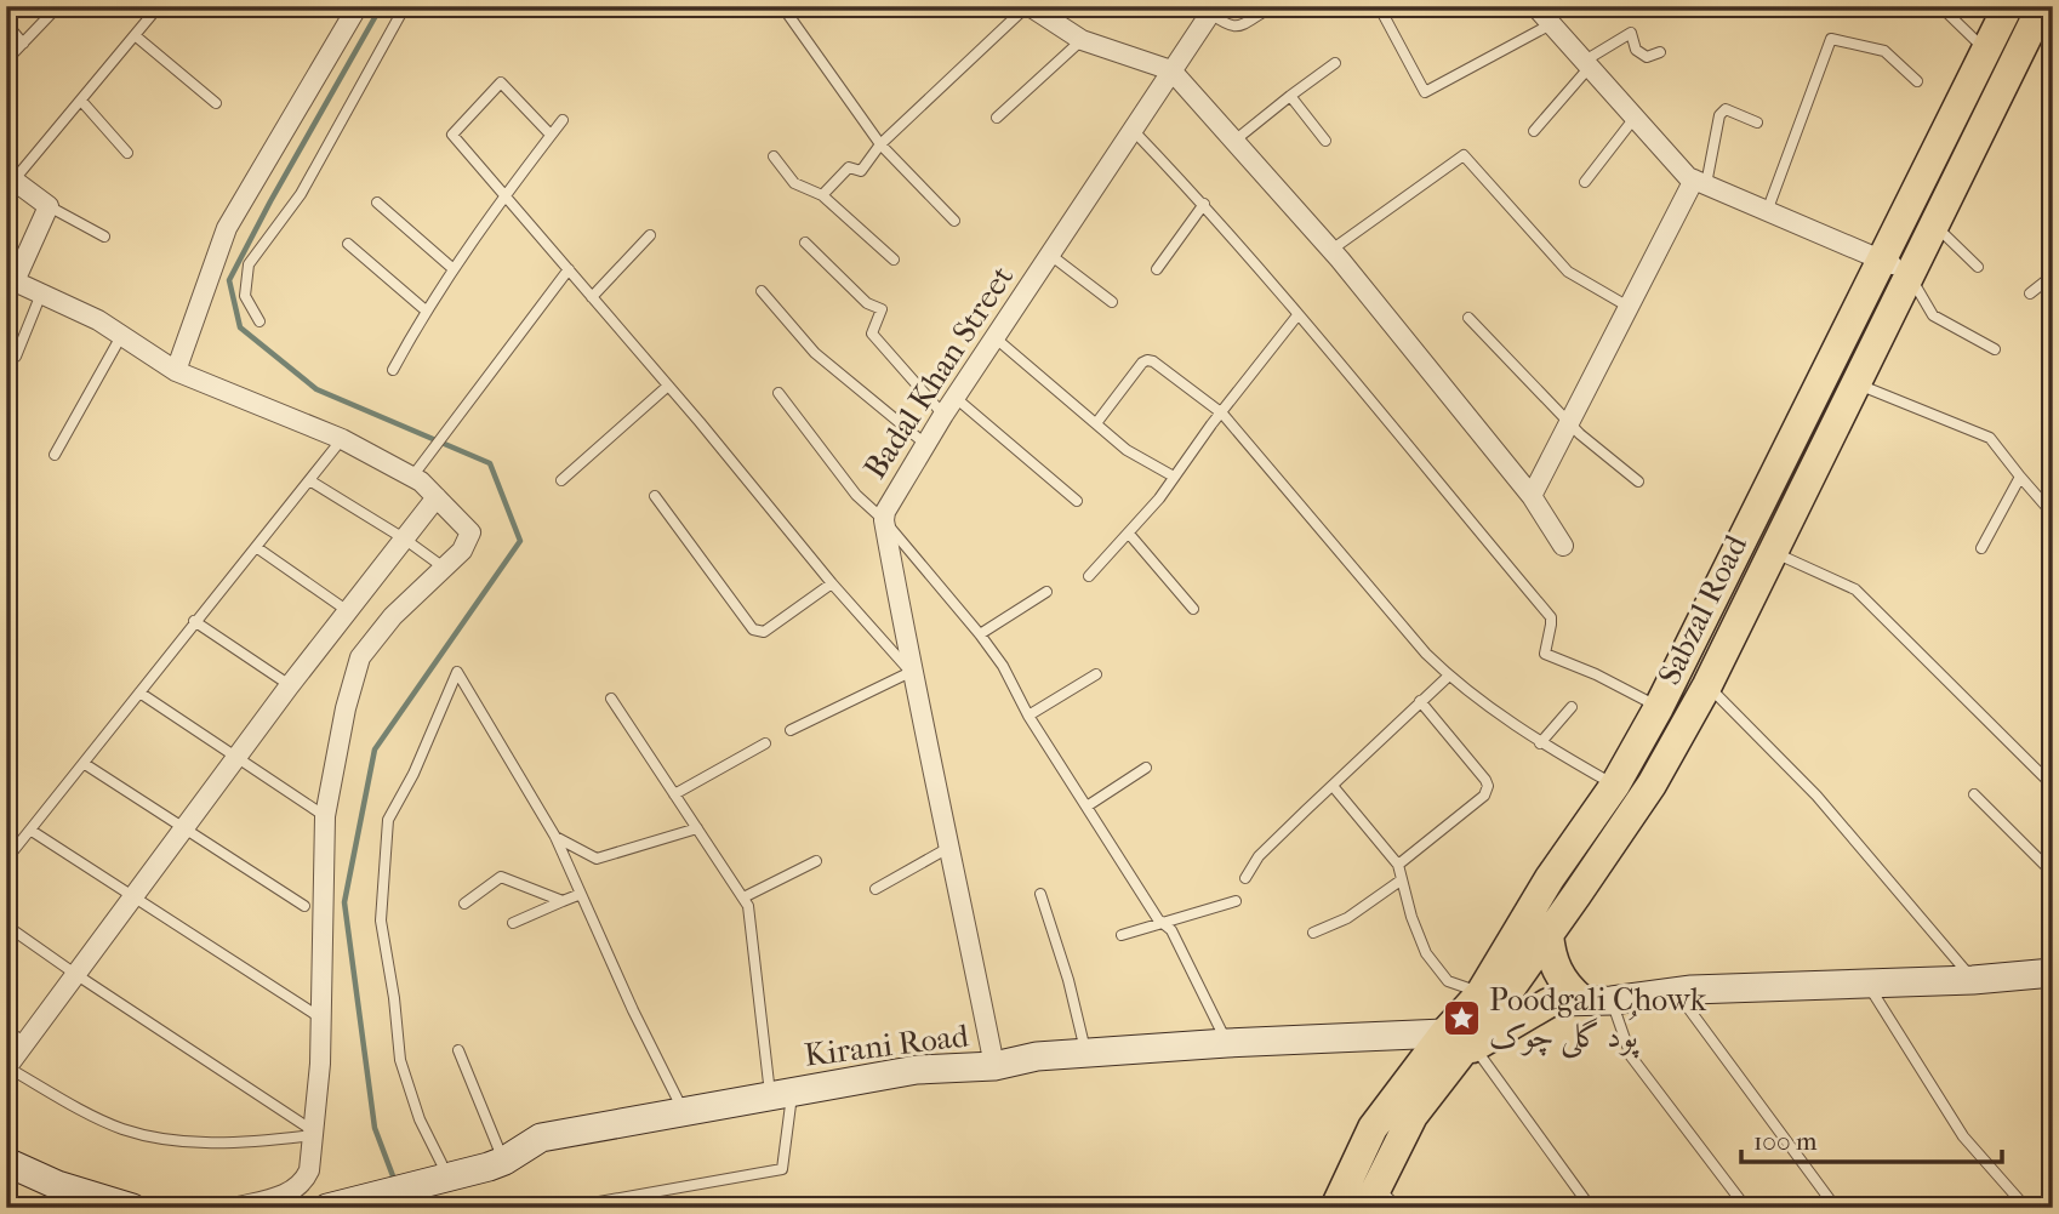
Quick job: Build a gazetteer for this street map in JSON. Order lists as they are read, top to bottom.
{
  "streets": {
    "main road": ["Sabzal Road", "Kirani Road"],
    "street": ["Badal Khan Street"]
  },
  "crossings": [
    ["Badal Khan Street", "Kirani Road"],
    ["Sabzal Road", "Kirani Road"]
  ],
  "places": {
    "place": ["Poodgali Chowk پُود گلی چوک"]
  },
  "scale_bar": "100 m"
}
